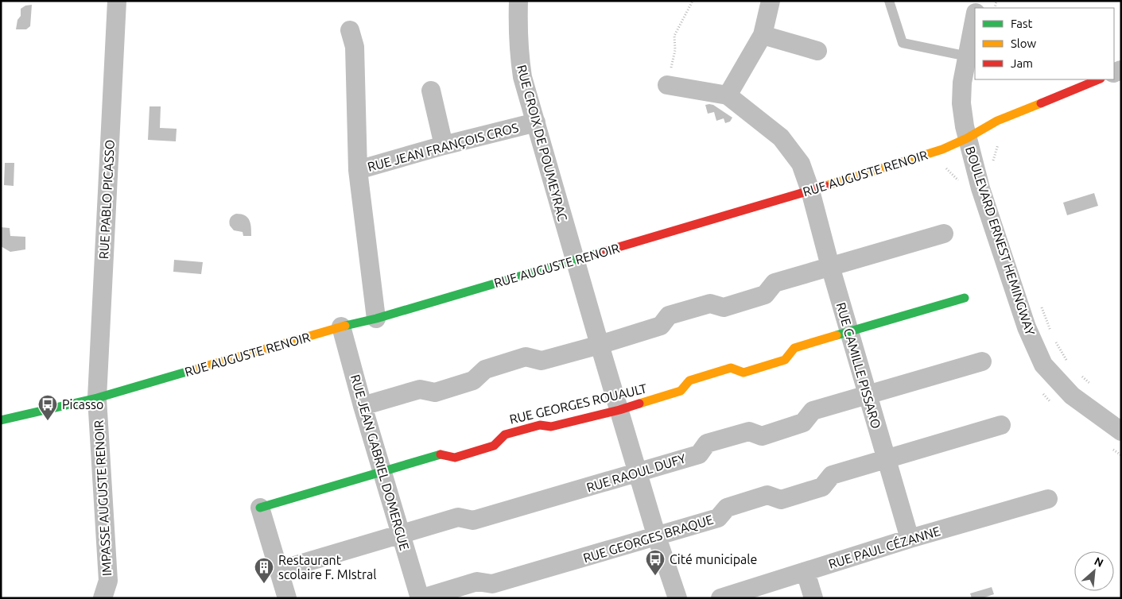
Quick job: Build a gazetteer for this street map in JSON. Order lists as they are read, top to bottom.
{
  "streets": {
    "street": [
      "RUE CROIX DE POUMEYRAC",
      "RUE JEAN FRANÇOIS CROS",
      "RUE AUGUSTE RENOIR",
      "RUE PABLO PICASSO",
      "BOULEVARD ERNEST HEMINGWAY",
      "RUE CAMILLE PISSARO",
      "RUE GEORGES ROUAULT",
      "RUE JEAN GABRIEL DOMERGUE",
      "RUE RAOUL DUFY",
      "IMPASSE AUGUSTE RENOIR",
      "RUE GEORGES BRAQUE",
      "RUE PAUL CÉZANNE"
    ]
  },
  "crossings": [
    ["RUE CROIX DE POUMEYRAC", "RUE JEAN FRANÇOIS CROS"],
    ["RUE CROIX DE POUMEYRAC", "RUE AUGUSTE RENOIR"],
    ["RUE CROIX DE POUMEYRAC", "RUE GEORGES ROUAULT"],
    ["RUE CROIX DE POUMEYRAC", "RUE RAOUL DUFY"],
    ["RUE CROIX DE POUMEYRAC", "RUE GEORGES BRAQUE"],
    ["RUE JEAN FRANÇOIS CROS", "RUE AUGUSTE RENOIR"],
    ["RUE AUGUSTE RENOIR", "RUE PABLO PICASSO"],
    ["RUE AUGUSTE RENOIR", "BOULEVARD ERNEST HEMINGWAY"],
    ["RUE AUGUSTE RENOIR", "RUE CAMILLE PISSARO"],
    ["RUE AUGUSTE RENOIR", "RUE JEAN GABRIEL DOMERGUE"],
    ["RUE AUGUSTE RENOIR", "IMPASSE AUGUSTE RENOIR"],
    ["RUE PABLO PICASSO", "IMPASSE AUGUSTE RENOIR"],
    ["RUE CAMILLE PISSARO", "RUE GEORGES ROUAULT"],
    ["RUE CAMILLE PISSARO", "RUE RAOUL DUFY"],
    ["RUE CAMILLE PISSARO", "RUE GEORGES BRAQUE"],
    ["RUE CAMILLE PISSARO", "RUE PAUL CÉZANNE"],
    ["RUE GEORGES ROUAULT", "RUE JEAN GABRIEL DOMERGUE"],
    ["RUE JEAN GABRIEL DOMERGUE", "RUE RAOUL DUFY"],
    ["RUE JEAN GABRIEL DOMERGUE", "RUE GEORGES BRAQUE"]
  ],
  "places": {
    "bus stop": ["Picasso", "Cité municipale"],
    "building": ["Restaurant scolaire F. MIstral"]
  },
  "legend": ["Fast", "Slow", "Jam"],
  "north": "top right"
}
